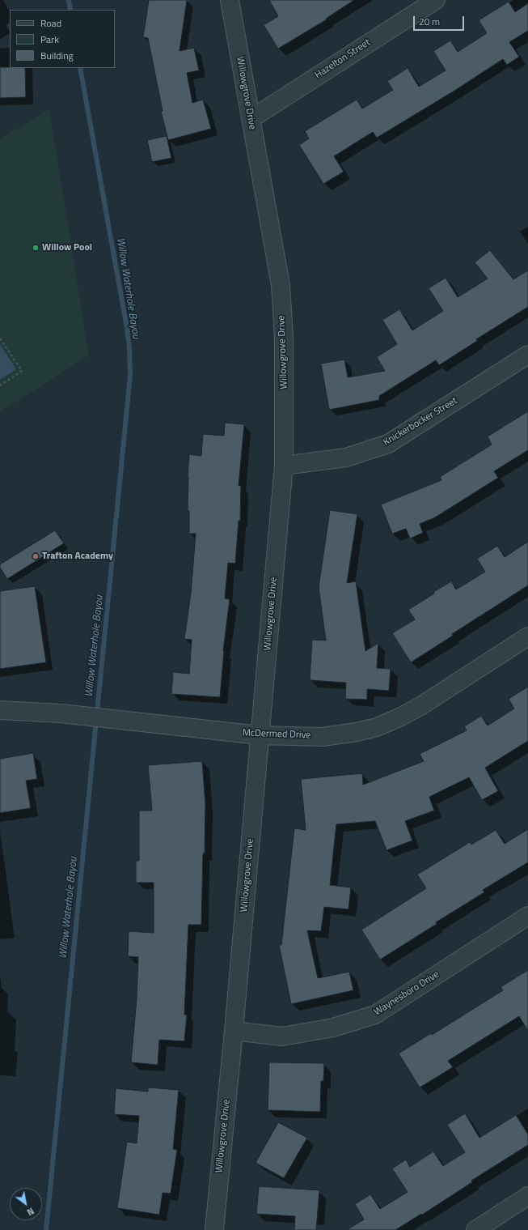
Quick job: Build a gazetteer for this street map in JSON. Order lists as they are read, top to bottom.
{
  "streets": {
    "street": [
      "Hazelton Street",
      "Willowgrove Drive",
      "Knickerbocker Street",
      "McDermed Drive",
      "Waynesboro Drive"
    ]
  },
  "crossings": [
    ["Hazelton Street", "Willowgrove Drive"],
    ["Willowgrove Drive", "Knickerbocker Street"],
    ["Willowgrove Drive", "McDermed Drive"],
    ["Willowgrove Drive", "Waynesboro Drive"]
  ],
  "water": ["Willow Waterhole Bayou"],
  "places": ["Willow Pool", "Trafton Academy"],
  "legend": ["Road", "Park", "Building"],
  "scale_bar": "20 m",
  "north": "bottom right"
}
